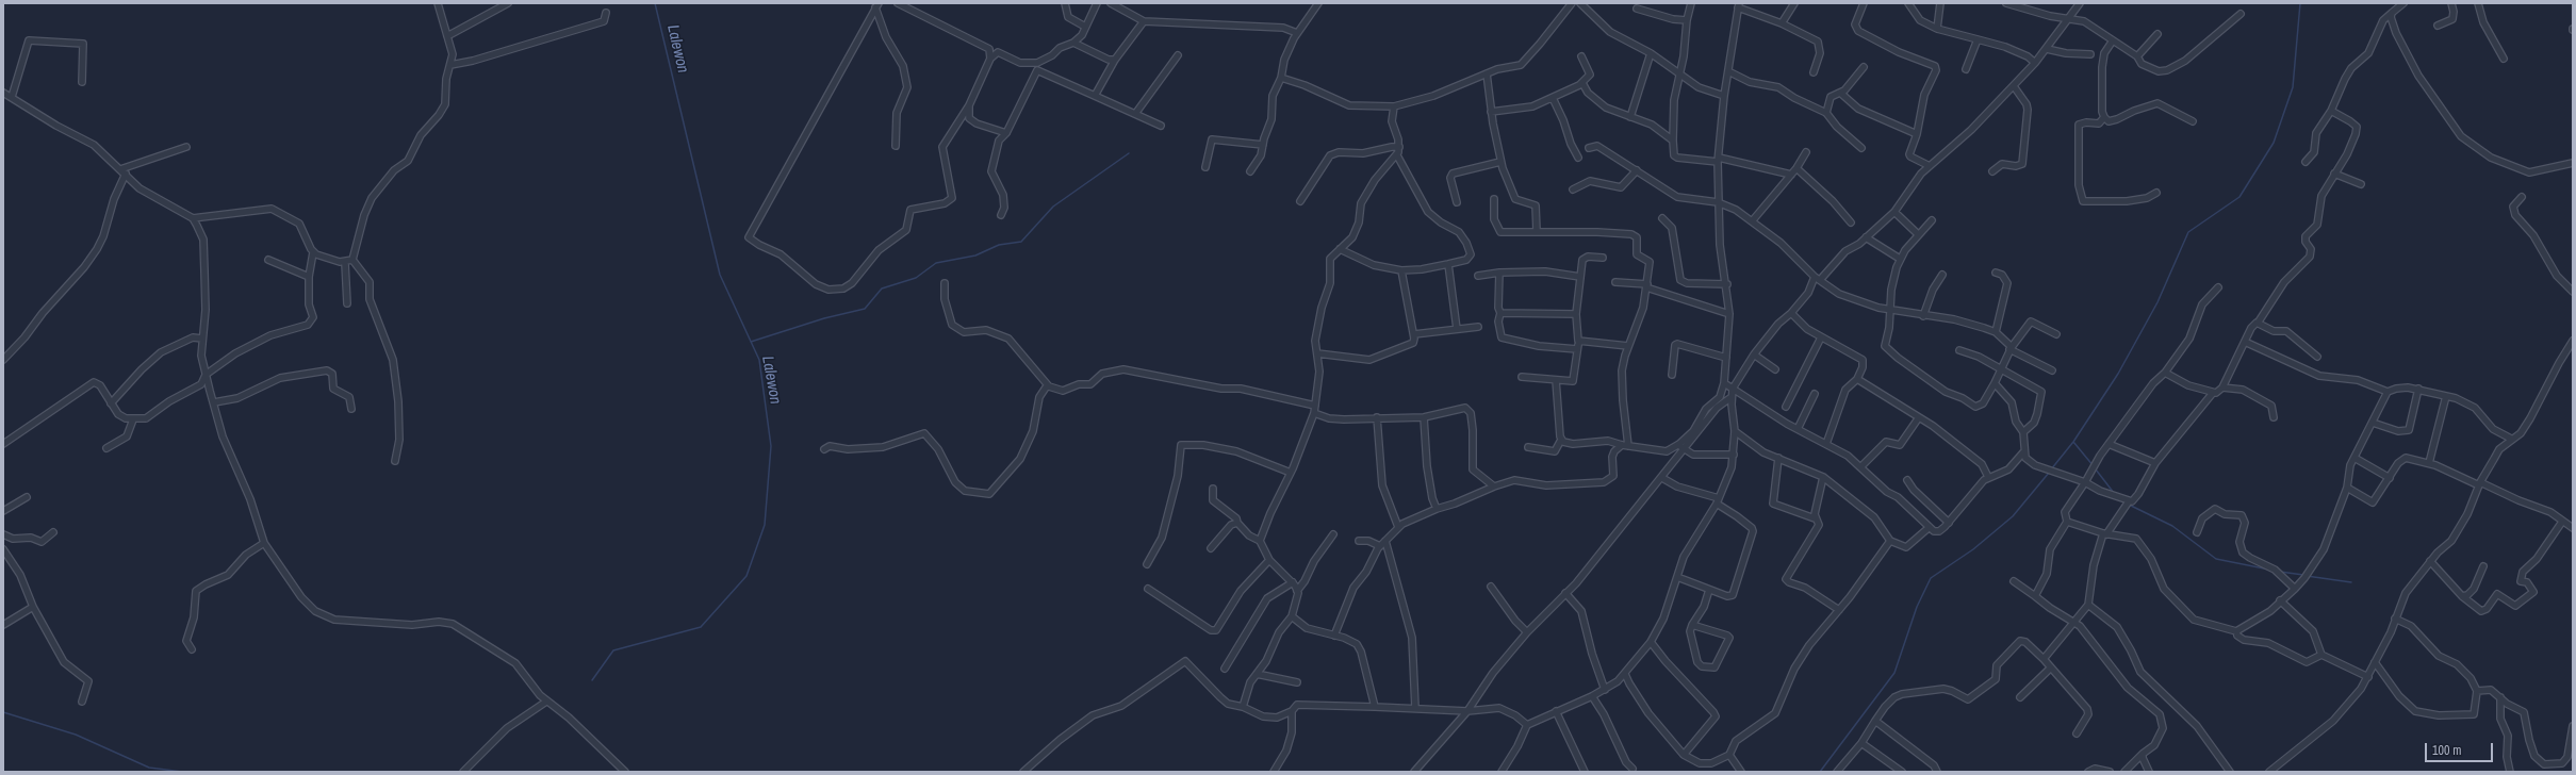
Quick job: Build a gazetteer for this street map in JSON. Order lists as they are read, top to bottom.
{
  "water": ["Lalewon"],
  "scale_bar": "100 m"
}
